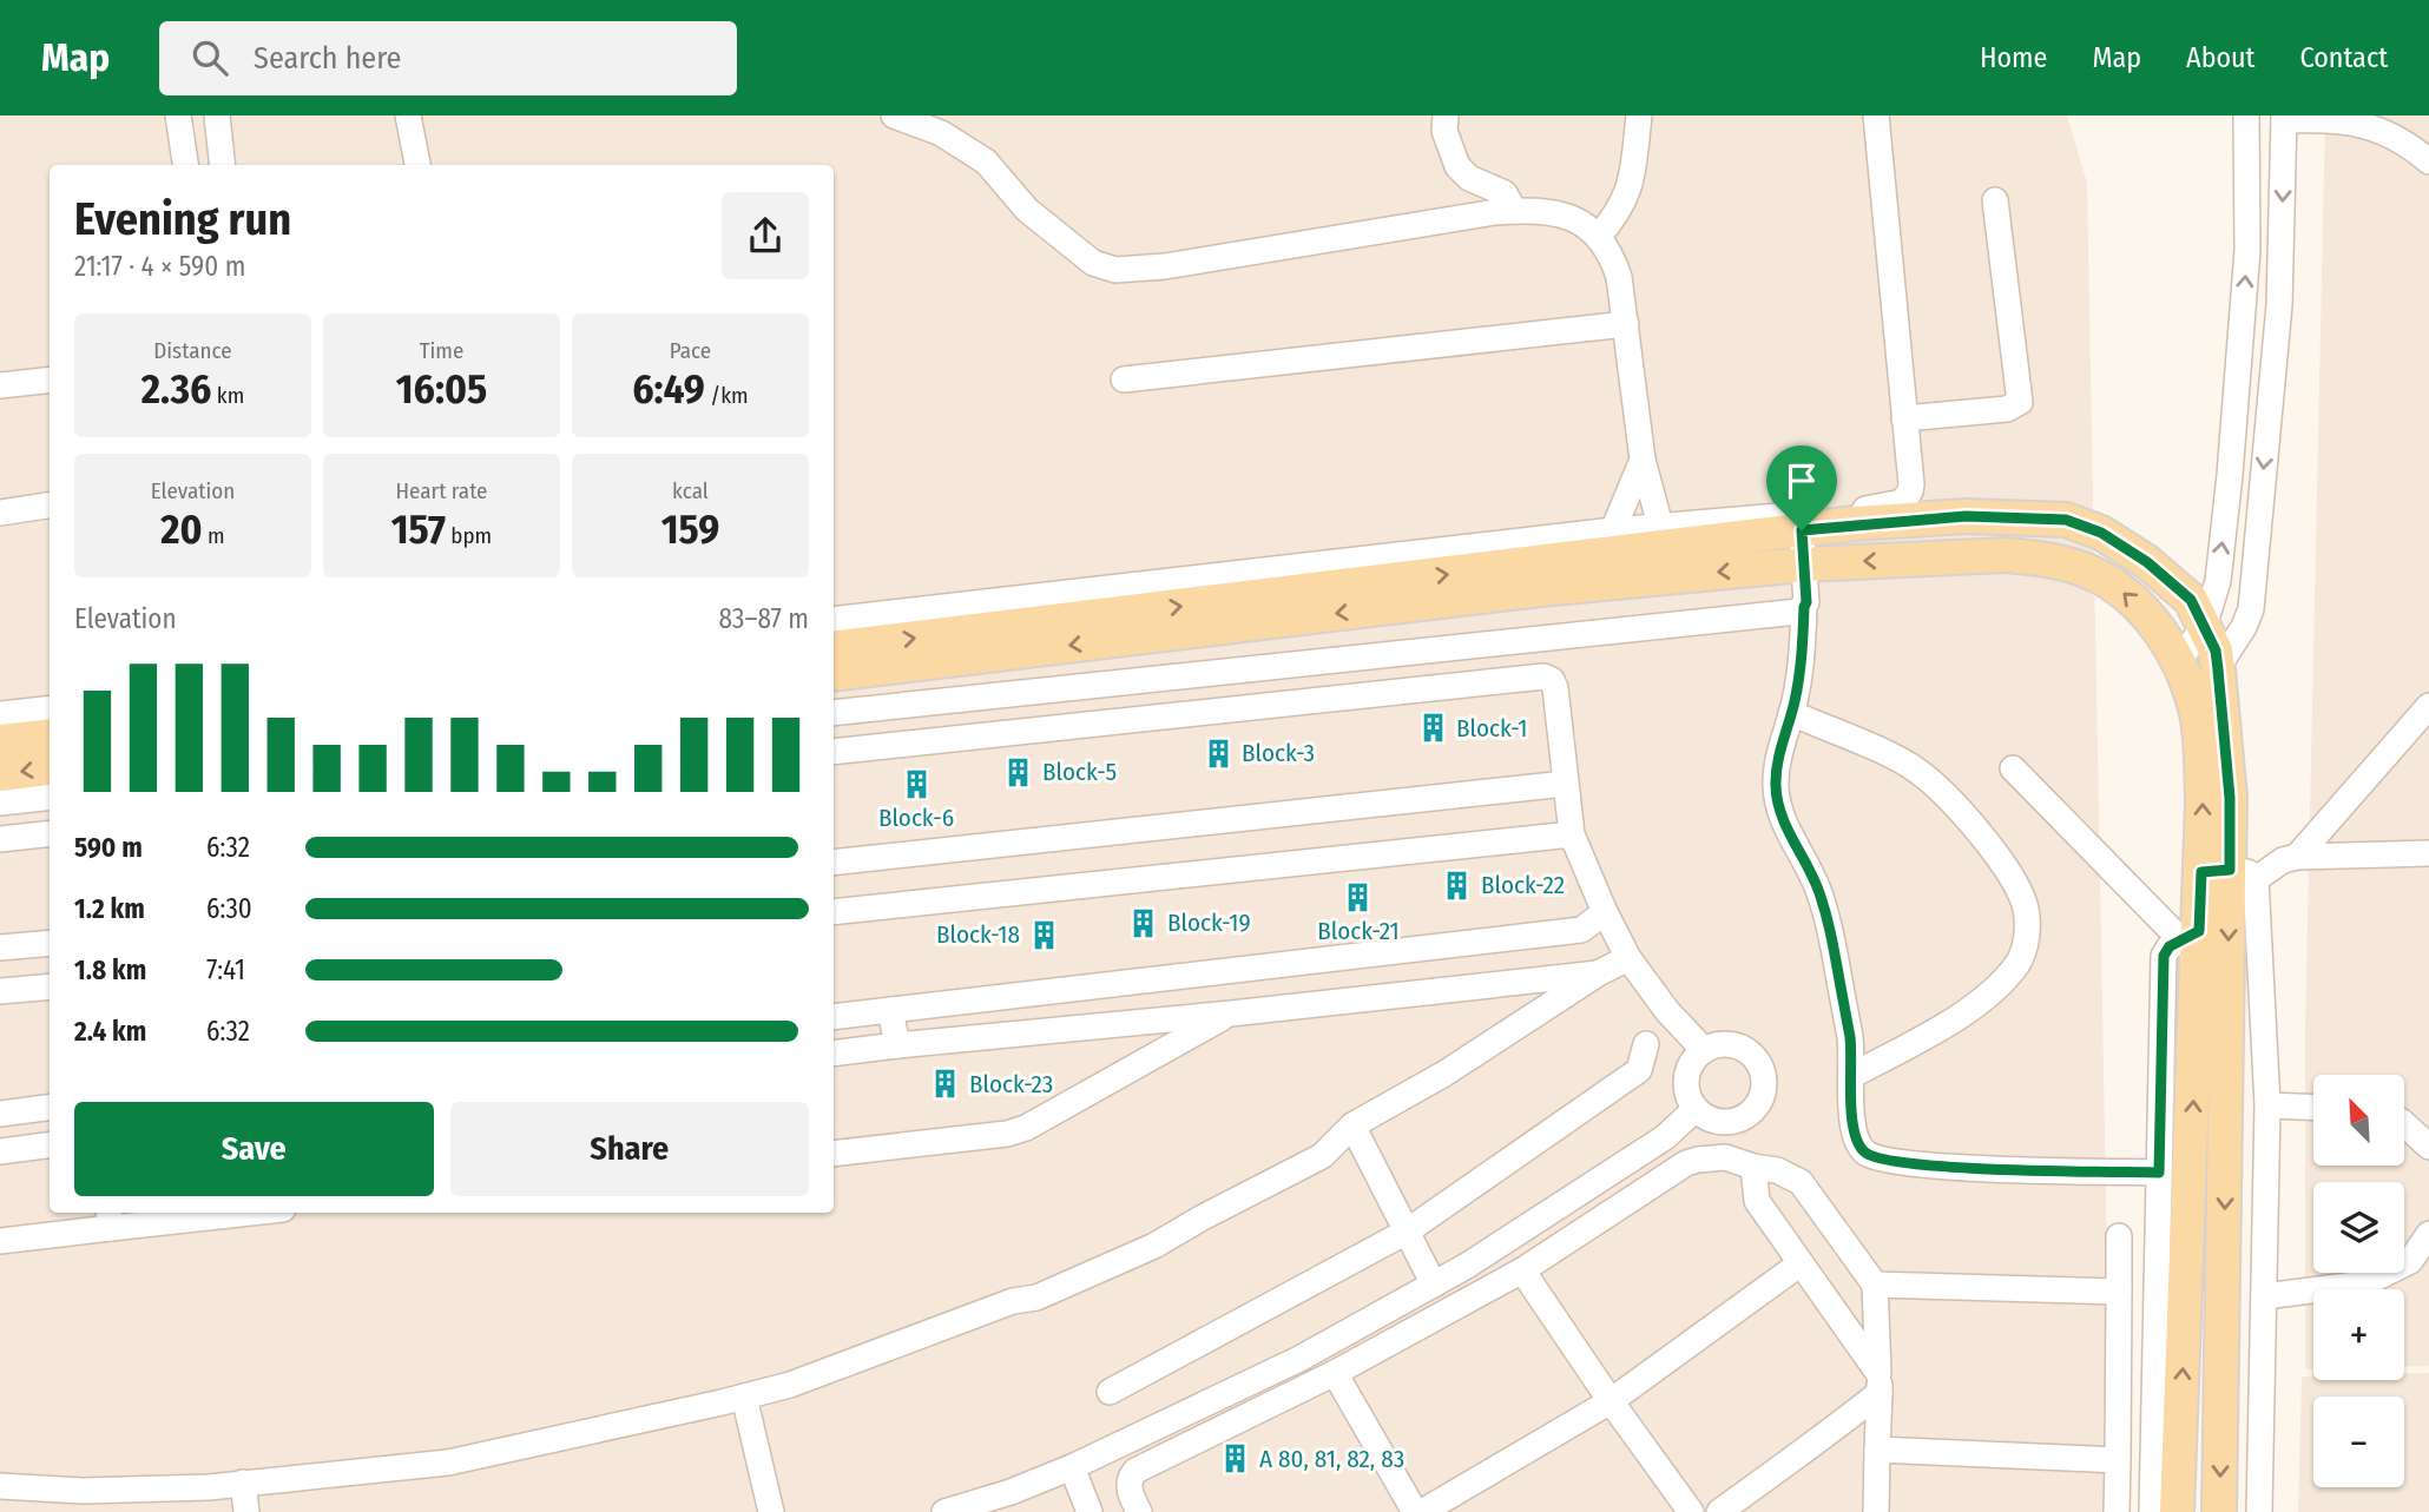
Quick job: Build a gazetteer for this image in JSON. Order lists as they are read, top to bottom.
{
  "places": {
    "building": [
      "Block-1",
      "Block-3",
      "Block-5",
      "Block-6",
      "Block-22",
      "Block-21",
      "Block-19",
      "Block-18",
      "Block-23",
      "A 80, 81, 82, 83"
    ]
  },
  "north": "top left",
  "page": {
    "header": "Map",
    "search": "Search here",
    "nav": [
      "Home",
      "Map",
      "About",
      "Contact"
    ],
    "heading": ["Evening run", "21:17 · 4 × 590 m"],
    "stats": [
      ["Distance", "2.36 km"],
      ["Time", "16:05"],
      ["Pace", "6:49 /km"],
      ["Elevation", "20 m"],
      ["Heart rate", "157 bpm"],
      ["kcal", "159"]
    ],
    "chart": ["Elevation", "83–87 m"],
    "list": [
      {
        "name": "590 m",
        "note": "6:32"
      },
      {
        "name": "1.2 km",
        "note": "6:30"
      },
      {
        "name": "1.8 km",
        "note": "7:41"
      },
      {
        "name": "2.4 km",
        "note": "6:32"
      }
    ],
    "map_buttons": ["+", "−"],
    "buttons": ["Save", "Share"]
  }
}
